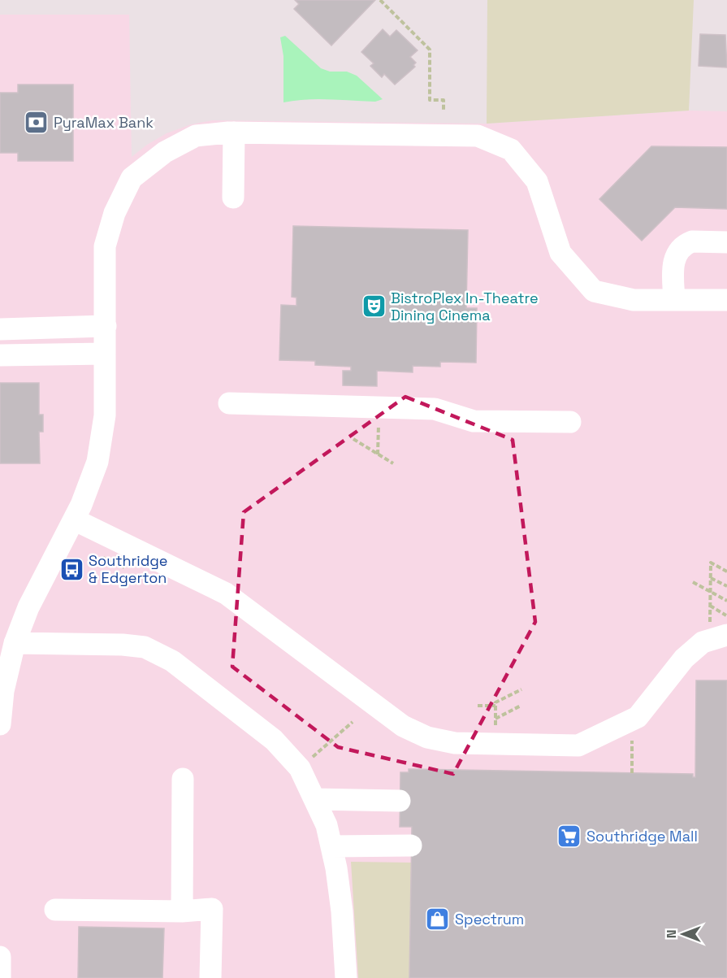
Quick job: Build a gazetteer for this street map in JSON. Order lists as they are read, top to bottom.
{
  "places": {
    "bank": ["PyraMax Bank"],
    "theatre": ["BistroPlex In-Theatre Dining Cinema"],
    "bus stop": ["Southridge & Edgerton"],
    "supermarket": ["Southridge Mall"],
    "shop": ["Spectrum"]
  },
  "north": "left"
}
